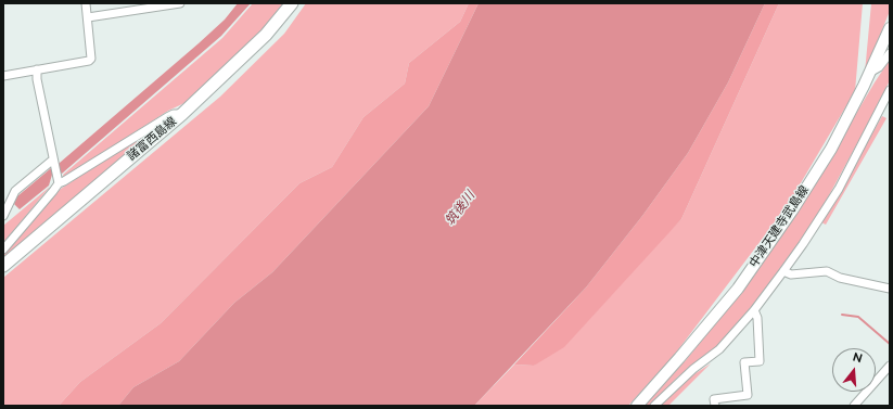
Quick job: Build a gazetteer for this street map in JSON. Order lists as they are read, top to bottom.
{
  "streets": {
    "main road": ["諸富西島線", "中津天建寺武島線"]
  },
  "water": ["筑後川"],
  "north": "top"
}
